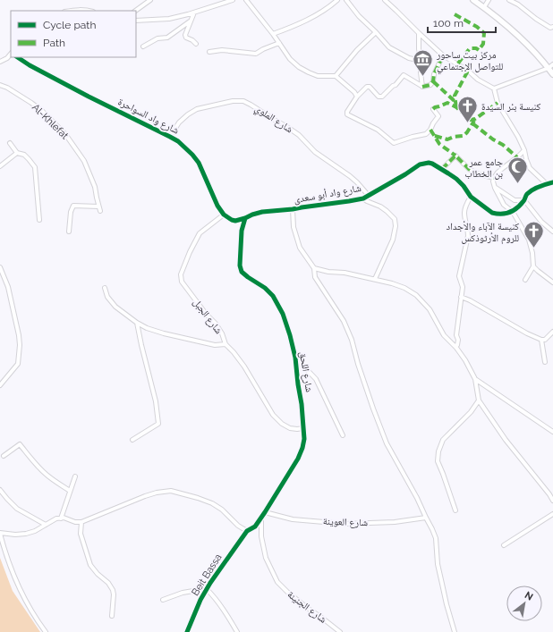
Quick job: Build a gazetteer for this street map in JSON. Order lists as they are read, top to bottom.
{
  "streets": {
    "street": [
      "شارع واد السواحرة",
      "شارع الملوي",
      "Al-Khlefat",
      "شارع واد أبو سعدى",
      "شارع الجبل",
      "شارع اللحق",
      "شارع العوينة",
      "Beit Bassa",
      "شارع الجنينة"
    ]
  },
  "crossings": [
    ["شارع واد السواحرة", "شارع الملوي"],
    ["شارع واد السواحرة", "شارع الجبل"],
    ["شارع الملوي", "شارع واد أبو سعدى"],
    ["شارع واد أبو سعدى", "شارع اللحق"],
    ["شارع اللحق", "شارع العوينة"],
    ["شارع اللحق", "Beit Bassa"],
    ["شارع اللحق", "شارع الجنينة"]
  ],
  "places": {
    "museum": ["مركز بيت ساحور للتواصل الإجتماعي"],
    "church": ["كنيسة بئر السيدة", "كنيسة الآباء والأجداد للروم الأرثوذكس"],
    "mosque": ["جامع عمر بن الخطاب"]
  },
  "legend": ["Cycle path", "Path"],
  "scale_bar": "100 m",
  "north": "top right"
}
